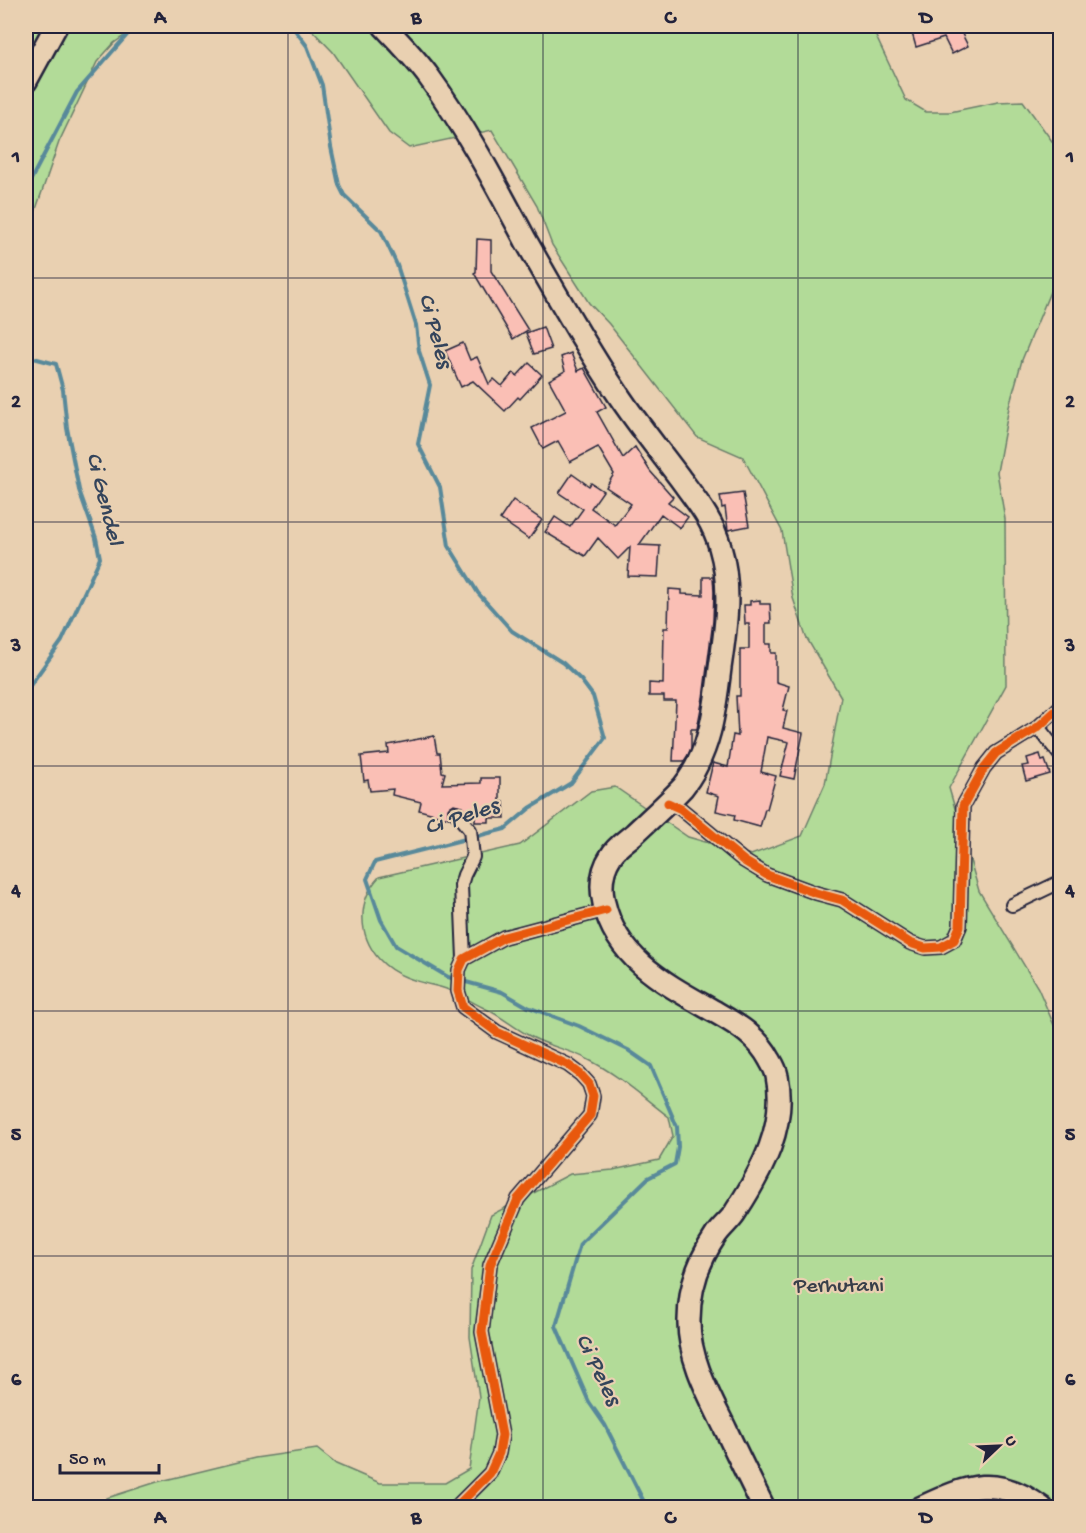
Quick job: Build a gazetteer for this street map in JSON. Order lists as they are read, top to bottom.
{
  "water": ["Ci Peles", "Ci Gendel"],
  "parks": ["Perhutani"],
  "scale_bar": "50 m",
  "north": "top right",
  "grid": {
    "columns": [
      "A",
      "B",
      "C",
      "D"
    ],
    "rows": [
      "1",
      "2",
      "3",
      "4",
      "5",
      "6"
    ]
  }
}
